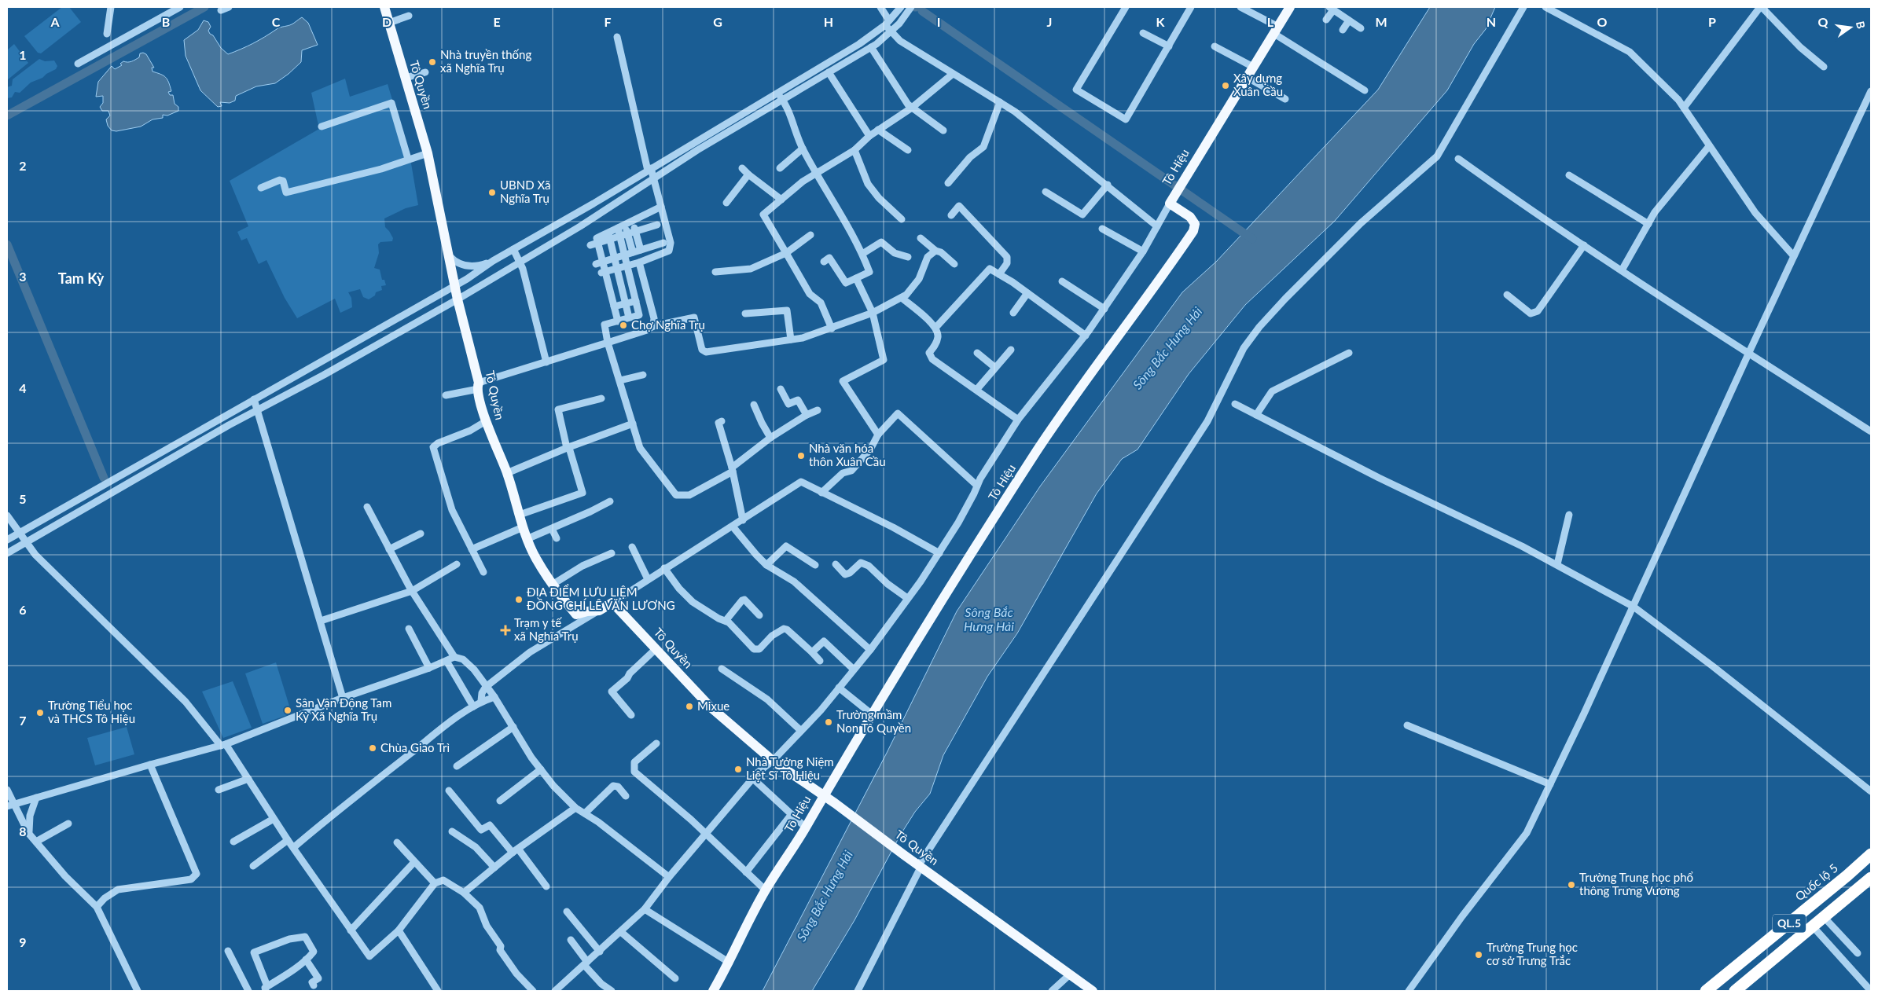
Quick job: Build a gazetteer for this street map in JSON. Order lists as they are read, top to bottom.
{
  "streets": {
    "highway": ["Quốc lộ 5", "QL.5"],
    "main road": ["Tô Quyền", "Tô Hiệu"]
  },
  "crossings": [
    ["Tô Quyền", "Tô Hiệu"]
  ],
  "districts": ["Tam Kỳ"],
  "water": ["Sông Bắc Hưng Hải"],
  "places": {
    "other": [
      "Nhà truyền thống xã Nghĩa Trụ",
      "Xây dựng Xuân Cầu",
      "UBND Xã Nghĩa Trụ",
      "Chợ Nghĩa Trụ",
      "Nhà văn hóa thôn Xuân Cầu",
      "ĐỊA ĐIỂM LƯU LIỆM ĐỒNG CHÍ LÊ VĂN LƯƠNG",
      "Mixue",
      "Sân Vận Động Tam Kỳ Xã Nghĩa Trụ",
      "Trường Tiểu học và THCS Tô Hiệu",
      "Trường mầm Non Tô Quyền",
      "Chùa Giao Trì",
      "Nhà Tưởng Niệm Liệt Sĩ Tô Hiệu",
      "Trường Trung học phổ thông Trưng Vương",
      "Trường Trung học cơ sở Trưng Trắc"
    ],
    "health": ["Trạm y tế xã Nghĩa Trụ"]
  },
  "north": "right",
  "grid": {
    "columns": [
      "A",
      "B",
      "C",
      "D",
      "E",
      "F",
      "G",
      "H",
      "I",
      "J",
      "K",
      "L",
      "M",
      "N",
      "O",
      "P",
      "Q"
    ],
    "rows": [
      "1",
      "2",
      "3",
      "4",
      "5",
      "6",
      "7",
      "8",
      "9"
    ]
  }
}
